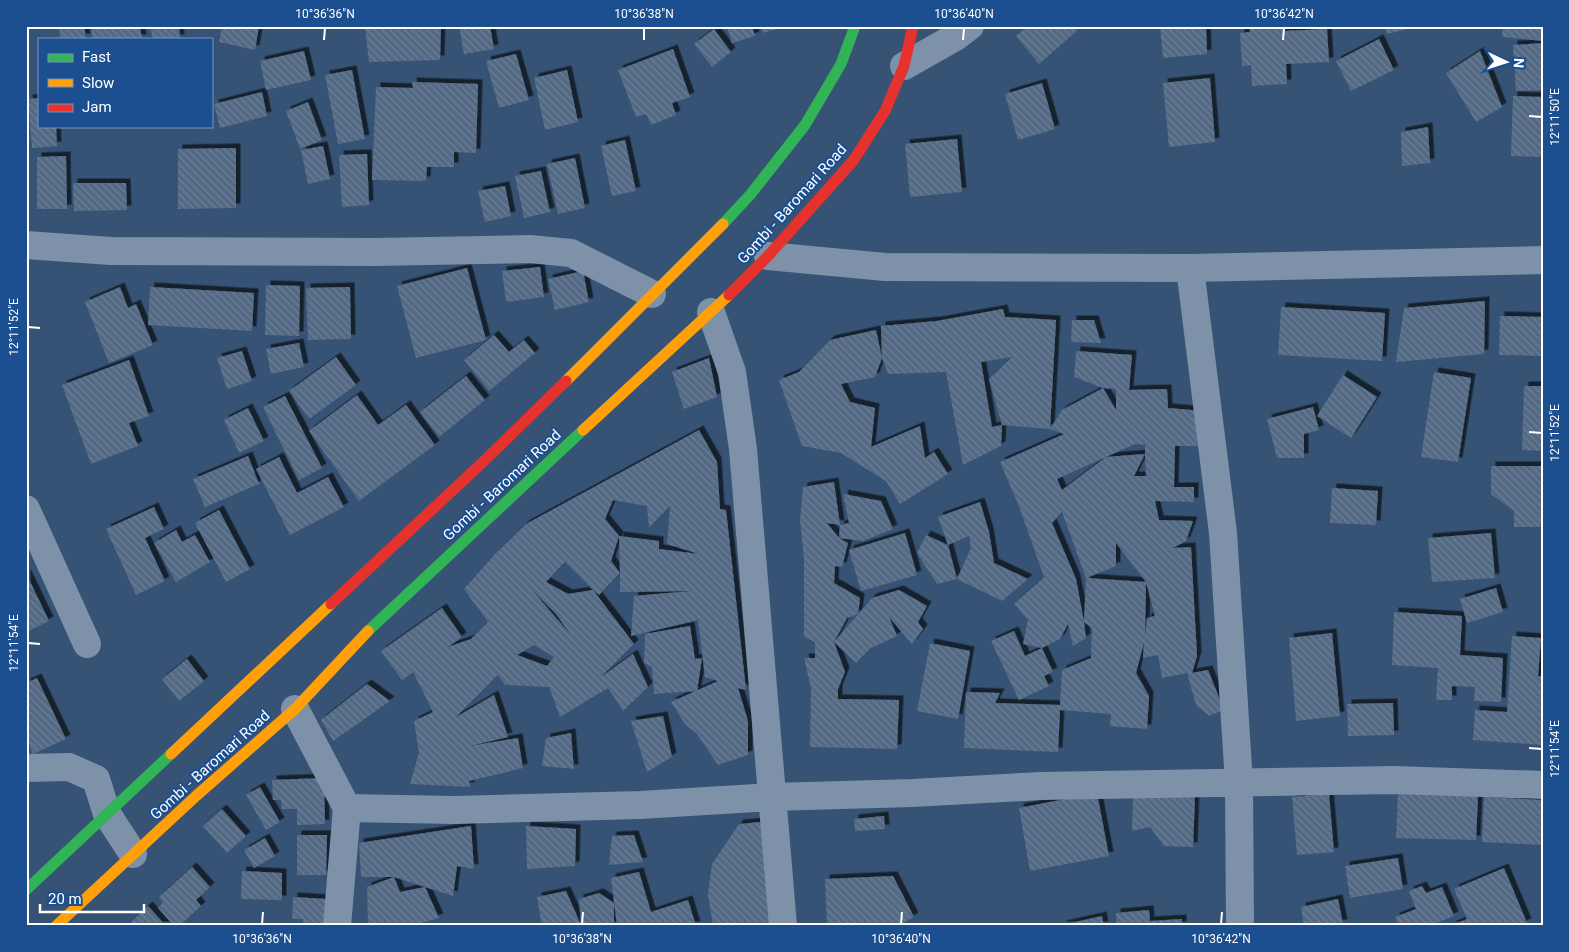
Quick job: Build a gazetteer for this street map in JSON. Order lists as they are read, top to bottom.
{
  "streets": {
    "main road": ["Gombi - Baromari Road"]
  },
  "legend": ["Fast", "Slow", "Jam"],
  "scale_bar": "20 m",
  "north": "right",
  "coordinates": [
    "10°36'36\"N",
    "10°36'38\"N",
    "10°36'40\"N",
    "10°36'42\"N",
    "12°11'50\"E",
    "12°11'52\"E",
    "12°11'54\"E"
  ]
}
